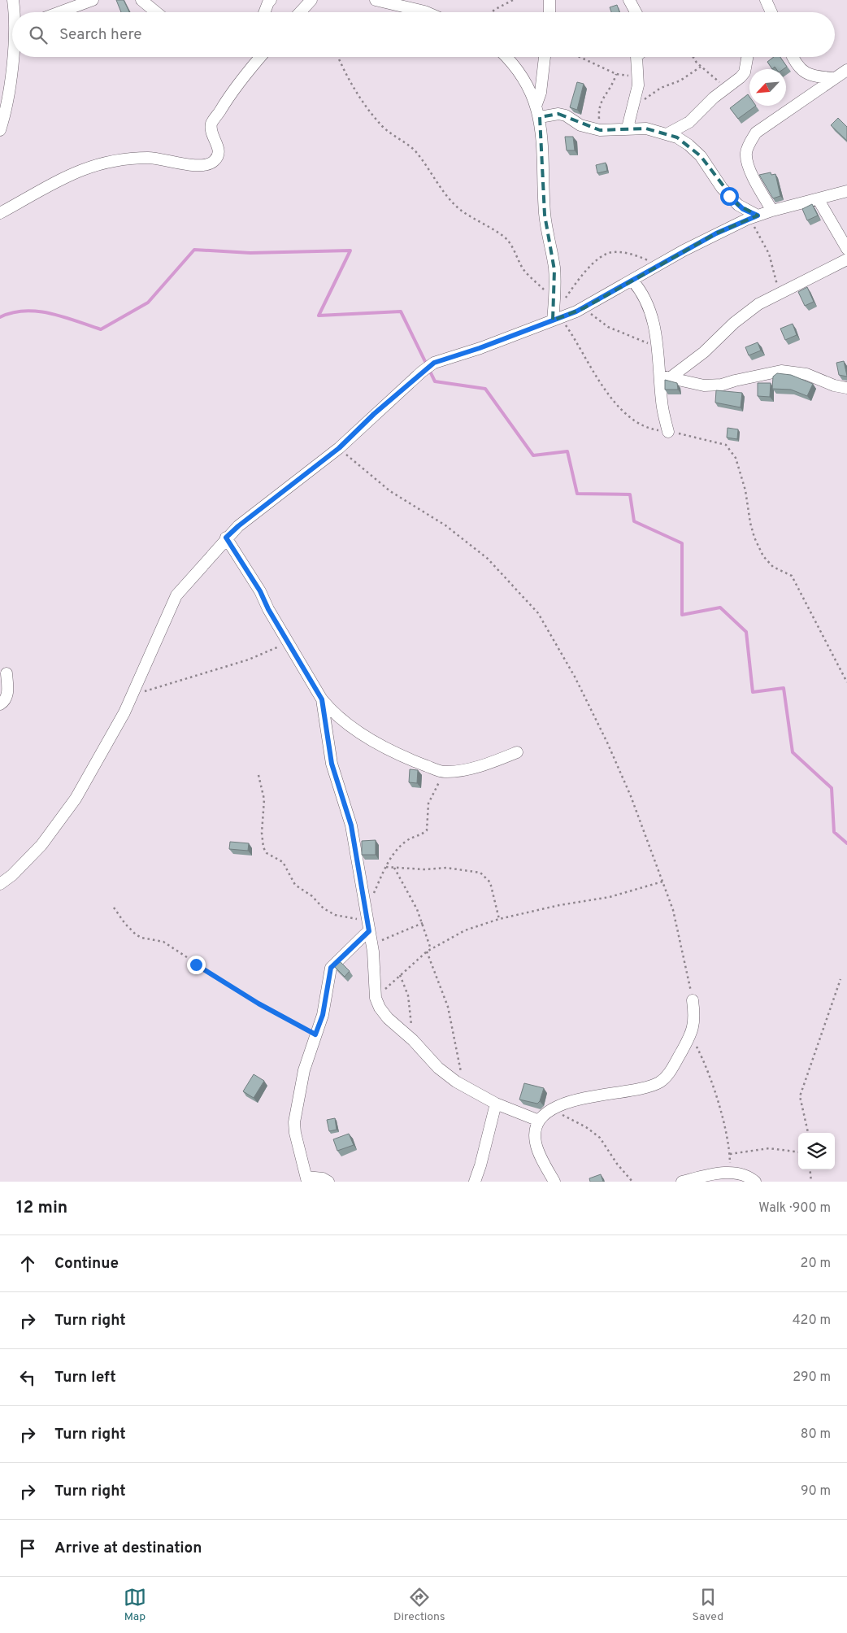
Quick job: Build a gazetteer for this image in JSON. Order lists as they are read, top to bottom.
{
  "north": "bottom left",
  "page": {
    "search": "Search here",
    "heading": ["12 min", "Walk · 900 m"],
    "list": [
      ["Continue", "20 m"],
      ["Turn right", "420 m"],
      ["Turn left", "290 m"],
      ["Turn right", "80 m"],
      ["Turn right", "90 m"],
      "Arrive at destination"
    ],
    "nav": ["Map", "Directions", "Saved"]
  }
}
